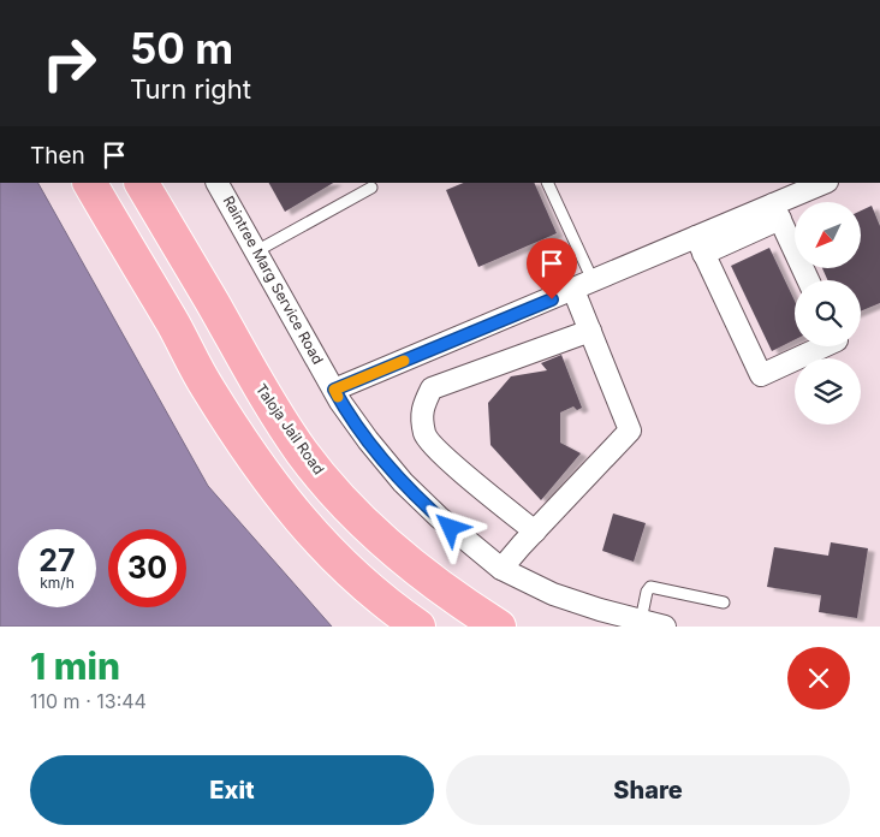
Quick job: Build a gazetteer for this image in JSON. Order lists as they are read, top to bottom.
{
  "streets": {
    "main road": ["Taloja Jail Road"],
    "street": ["Raintree Marg Service Road"]
  },
  "north": "bottom left",
  "page": {
    "turn": ["50 m", "Turn right"],
    "then": "Then",
    "speed": "27 km/h",
    "limit": "30",
    "heading": ["1 min", "110 m · 13:44"],
    "buttons": ["Exit", "Share"]
  }
}
